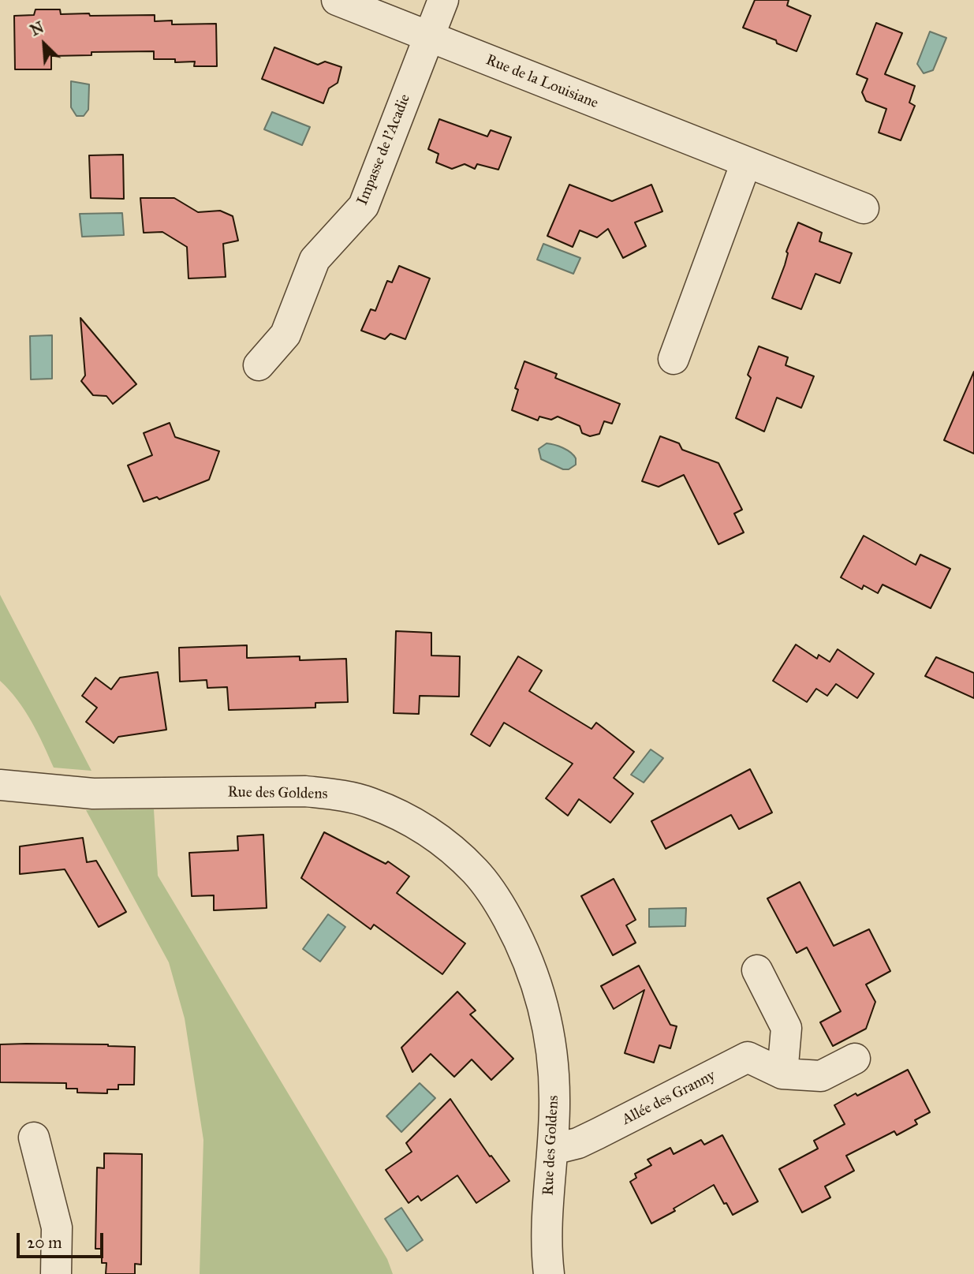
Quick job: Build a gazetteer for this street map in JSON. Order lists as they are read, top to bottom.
{
  "streets": {
    "street": [
      "Rue de la Louisiane",
      "Impasse de l'Acadie",
      "Rue des Goldens",
      "Allée des Granny"
    ]
  },
  "crossings": [
    ["Rue de la Louisiane", "Impasse de l'Acadie"],
    ["Rue des Goldens", "Allée des Granny"]
  ],
  "scale_bar": "20 m",
  "north": "top left"
}
